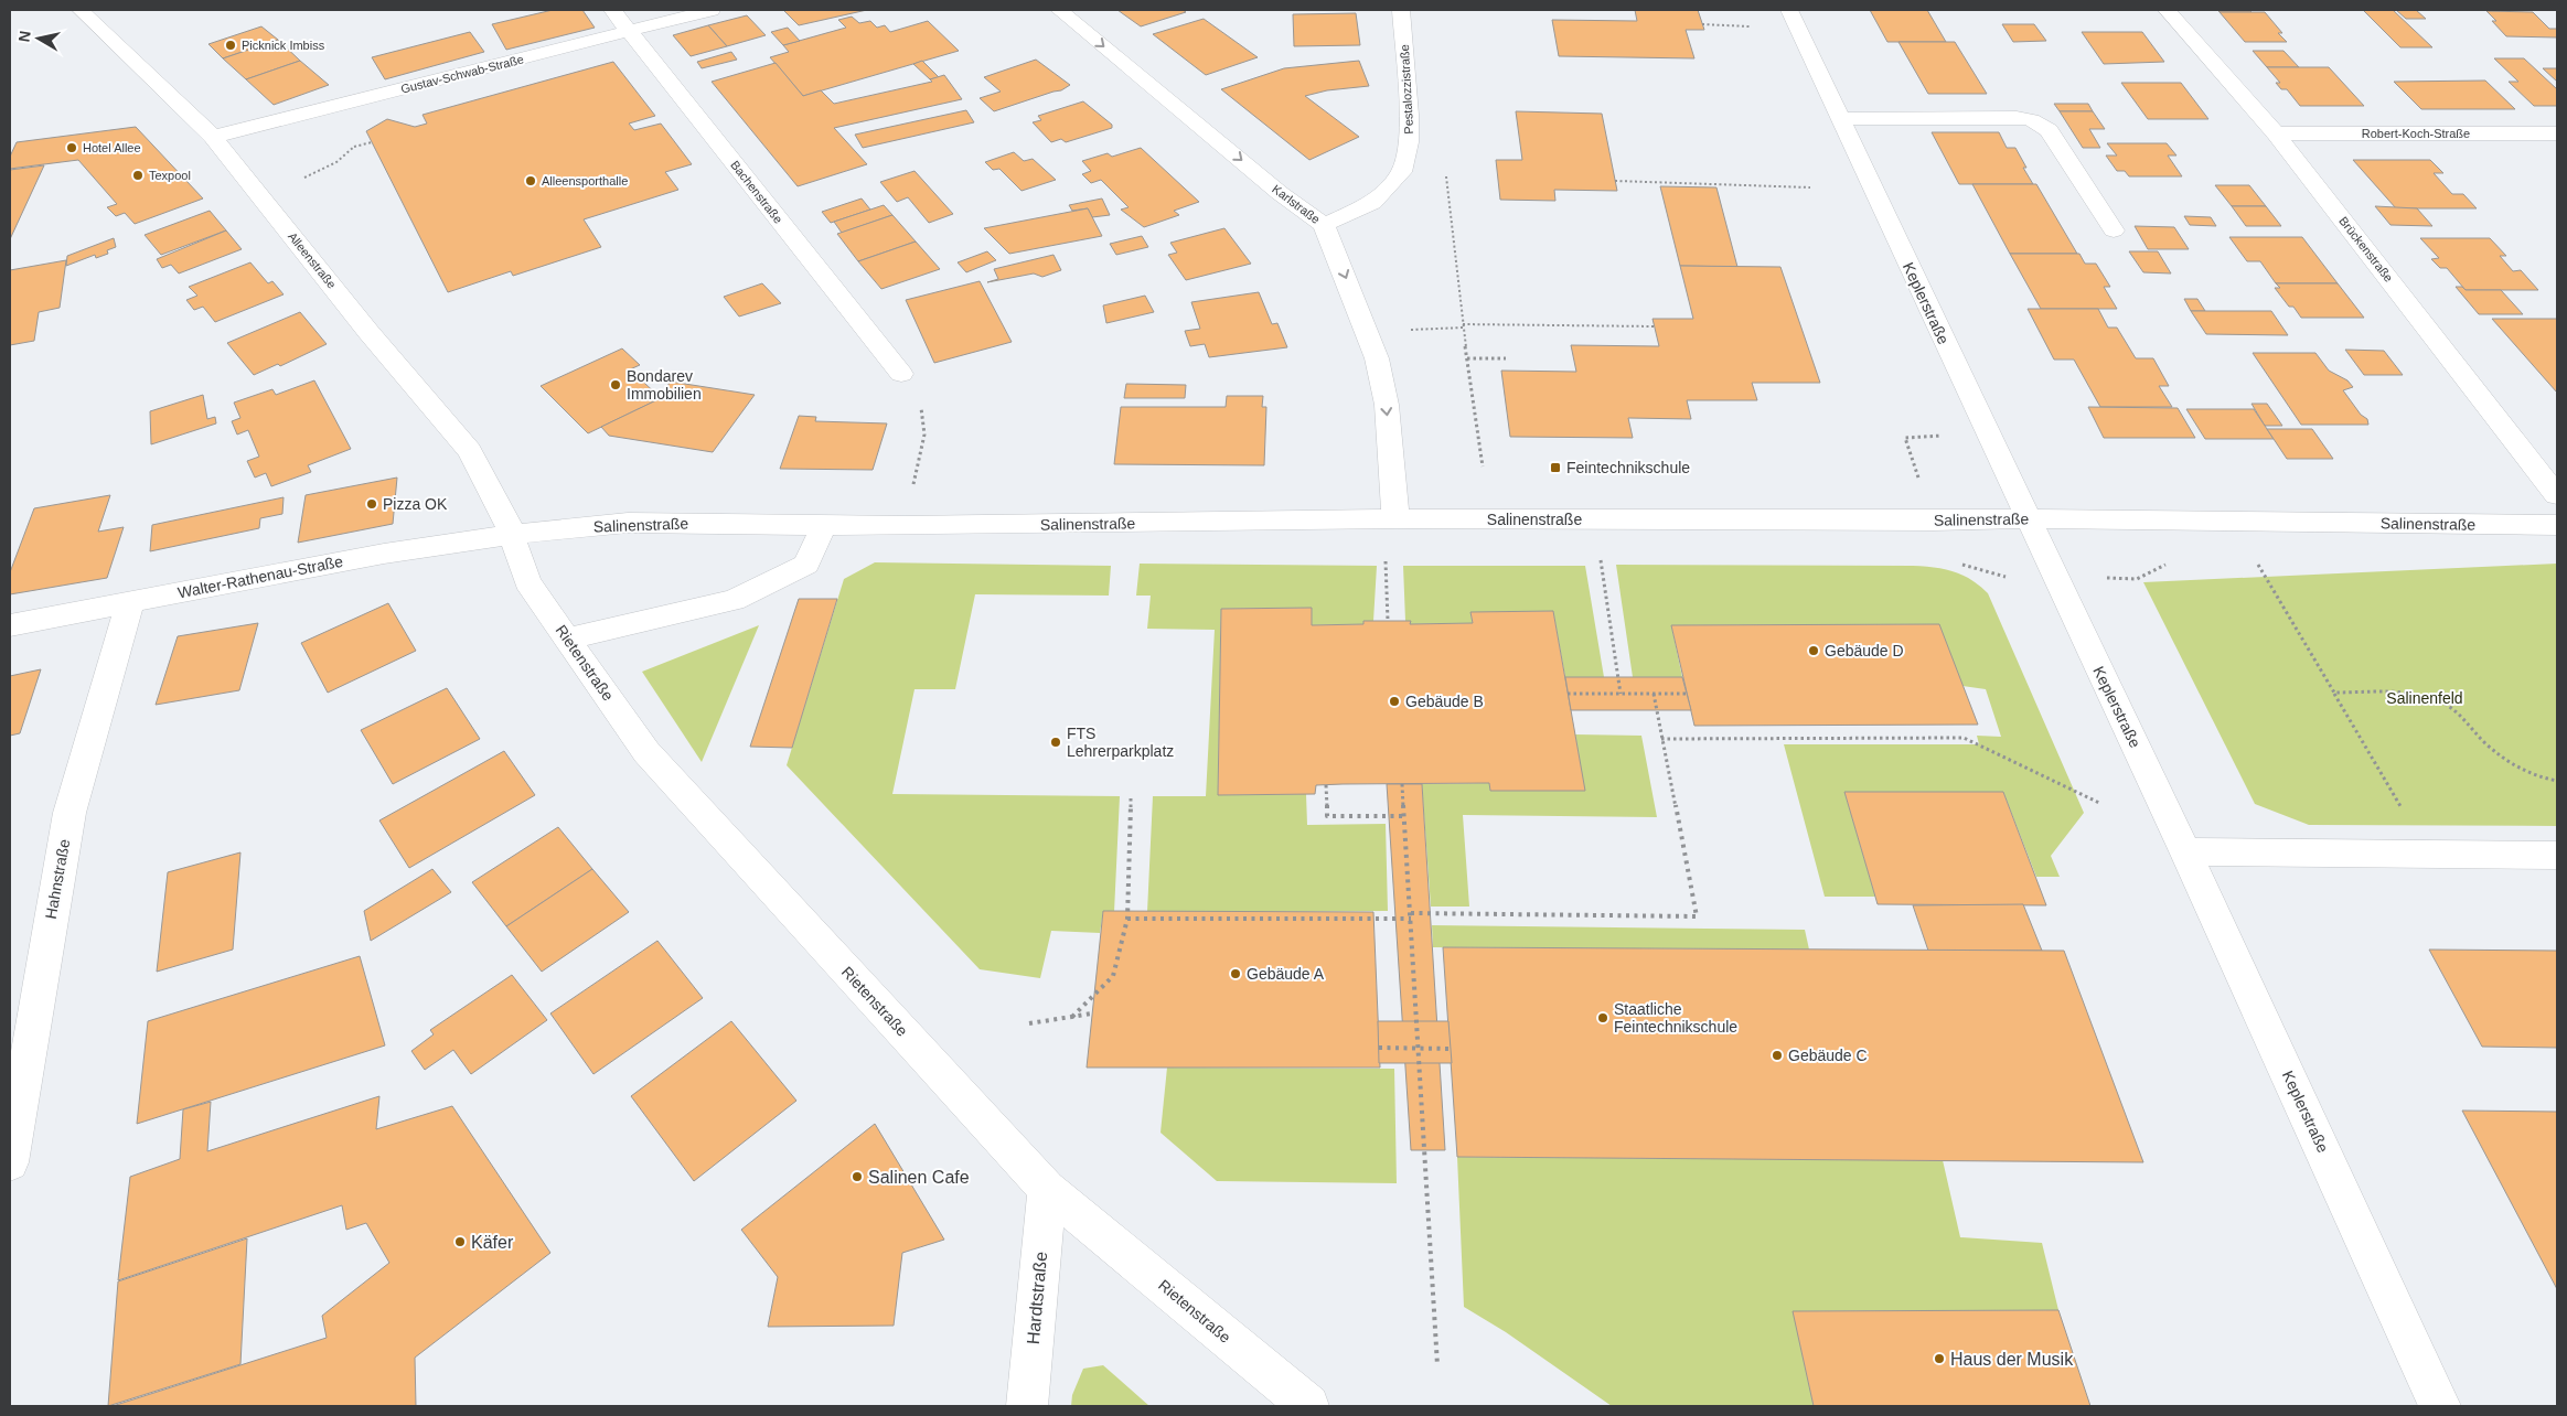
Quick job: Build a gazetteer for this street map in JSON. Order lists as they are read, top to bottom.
{
  "streets": {
    "street": [
      "Gustav-Schwab-Straße",
      "Pestalozzistraße",
      "Robert-Koch-Straße",
      "Bachenstraße",
      "Karlstraße",
      "Brückenstraße",
      "Alleenstraße",
      "Keplerstraße",
      "Salinenstraße",
      "Walter-Rathenau-Straße",
      "Rietenstraße",
      "Hahnstraße",
      "Hardtstraße"
    ]
  },
  "crossings": [
    ["Gustav-Schwab-Straße", "Bachenstraße"],
    ["Gustav-Schwab-Straße", "Alleenstraße"],
    ["Pestalozzistraße", "Karlstraße"],
    ["Robert-Koch-Straße", "Brückenstraße"],
    ["Karlstraße", "Salinenstraße"],
    ["Alleenstraße", "Salinenstraße"],
    ["Alleenstraße", "Walter-Rathenau-Straße"],
    ["Alleenstraße", "Rietenstraße"],
    ["Keplerstraße", "Salinenstraße"],
    ["Salinenstraße", "Walter-Rathenau-Straße"],
    ["Salinenstraße", "Rietenstraße"],
    ["Walter-Rathenau-Straße", "Rietenstraße"],
    ["Walter-Rathenau-Straße", "Hahnstraße"],
    ["Rietenstraße", "Hardtstraße"]
  ],
  "one_way": ["Karlstraße"],
  "parks": ["Salinenfeld"],
  "places": {
    "other": [
      "Picknick Imbiss",
      "Hotel Allee",
      "Texpool",
      "Alleensporthalle",
      "Bondarev Immobilien",
      "Pizza OK",
      "Gebäude D",
      "Gebäude B",
      "FTS Lehrerparkplatz",
      "Gebäude A",
      "Staatliche Feintechnikschule",
      "Gebäude C",
      "Salinen Cafe",
      "Käfer",
      "Haus der Musik"
    ],
    "transit": ["Feintechnikschule"]
  },
  "north": "left"
}
